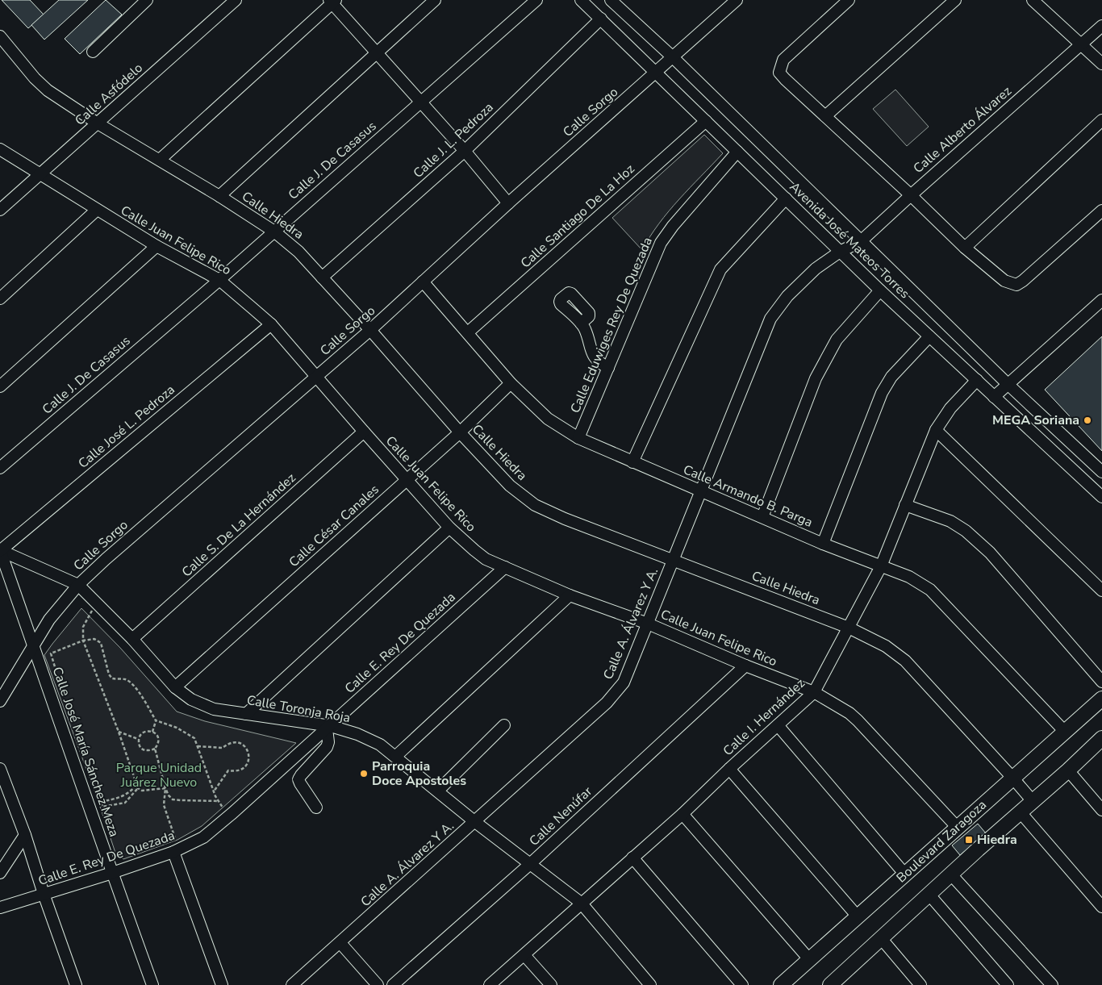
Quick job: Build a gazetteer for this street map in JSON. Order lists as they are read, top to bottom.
{
  "streets": {
    "main road": ["Boulevard Zaragoza"],
    "street": [
      "Calle Asfódelo",
      "Calle Sorgo",
      "Calle Alberto Álvarez",
      "Calle J. L. Pedroza",
      "Calle J. De Casasus",
      "Calle Hiedra",
      "Calle Santiago De La Hoz",
      "Calle Juan Felipe Rico",
      "Avenida José Mateos Torres",
      "Calle Eduwiges Rey De Quezada",
      "Calle José L. Pedroza",
      "Calle Armando B. Parga",
      "Calle S. De La Hernández",
      "Calle César Canales",
      "Calle A. Álvarez Y A.",
      "Calle E. Rey De Quezada",
      "Calle Toronja Roja",
      "Calle I. Hernández",
      "Calle José María Sánchez Meza",
      "Calle Nenúfar"
    ]
  },
  "crossings": [
    ["Calle Asfódelo", "Calle Hiedra"],
    ["Calle Asfódelo", "Calle Juan Felipe Rico"],
    ["Calle Sorgo", "Calle Hiedra"],
    ["Calle Sorgo", "Calle Juan Felipe Rico"],
    ["Calle Sorgo", "Avenida José Mateos Torres"],
    ["Calle Sorgo", "Calle Armando B. Parga"],
    ["Calle Sorgo", "Calle Toronja Roja"],
    ["Calle Sorgo", "Calle José María Sánchez Meza"],
    ["Calle Alberto Álvarez", "Avenida José Mateos Torres"],
    ["Calle Alberto Álvarez", "Calle A. Álvarez Y A."],
    ["Calle J. L. Pedroza", "Calle Hiedra"],
    ["Calle J. L. Pedroza", "Avenida José Mateos Torres"],
    ["Calle J. De Casasus", "Calle Hiedra"],
    ["Calle J. De Casasus", "Calle Juan Felipe Rico"],
    ["Calle Hiedra", "Calle César Canales"],
    ["Calle Hiedra", "Calle A. Álvarez Y A."],
    ["Calle Hiedra", "Calle I. Hernández"],
    ["Calle Hiedra", "Boulevard Zaragoza"],
    ["Calle Santiago De La Hoz", "Avenida José Mateos Torres"],
    ["Calle Santiago De La Hoz", "Calle Armando B. Parga"],
    ["Calle Juan Felipe Rico", "Calle José L. Pedroza"],
    ["Calle Juan Felipe Rico", "Calle S. De La Hernández"],
    ["Calle Juan Felipe Rico", "Calle César Canales"],
    ["Calle Juan Felipe Rico", "Calle A. Álvarez Y A."],
    ["Calle Juan Felipe Rico", "Calle E. Rey De Quezada"],
    ["Calle Juan Felipe Rico", "Calle I. Hernández"],
    ["Calle Juan Felipe Rico", "Calle Nenúfar"],
    ["Calle Juan Felipe Rico", "Boulevard Zaragoza"],
    ["Avenida José Mateos Torres", "Calle Eduwiges Rey De Quezada"],
    ["Avenida José Mateos Torres", "Calle A. Álvarez Y A."],
    ["Avenida José Mateos Torres", "Calle I. Hernández"],
    ["Calle Eduwiges Rey De Quezada", "Calle Armando B. Parga"],
    ["Calle José L. Pedroza", "Calle Toronja Roja"],
    ["Calle José L. Pedroza", "Calle José María Sánchez Meza"],
    ["Calle Armando B. Parga", "Calle César Canales"],
    ["Calle Armando B. Parga", "Calle A. Álvarez Y A."],
    ["Calle Armando B. Parga", "Calle I. Hernández"],
    ["Calle Armando B. Parga", "Boulevard Zaragoza"],
    ["Calle S. De La Hernández", "Calle Toronja Roja"],
    ["Calle César Canales", "Calle Toronja Roja"],
    ["Calle A. Álvarez Y A.", "Calle Toronja Roja"],
    ["Calle E. Rey De Quezada", "Calle Toronja Roja"],
    ["Calle E. Rey De Quezada", "Calle José María Sánchez Meza"],
    ["Calle Toronja Roja", "Calle I. Hernández"],
    ["Calle Toronja Roja", "Calle José María Sánchez Meza"],
    ["Calle Toronja Roja", "Calle Nenúfar"]
  ],
  "parks": ["Parque Unidad Juárez Nuevo"],
  "places": {
    "other": ["MEGA Soriana", "Parroquia Doce Apostoles"],
    "transit": ["Hiedra"]
  }
}
